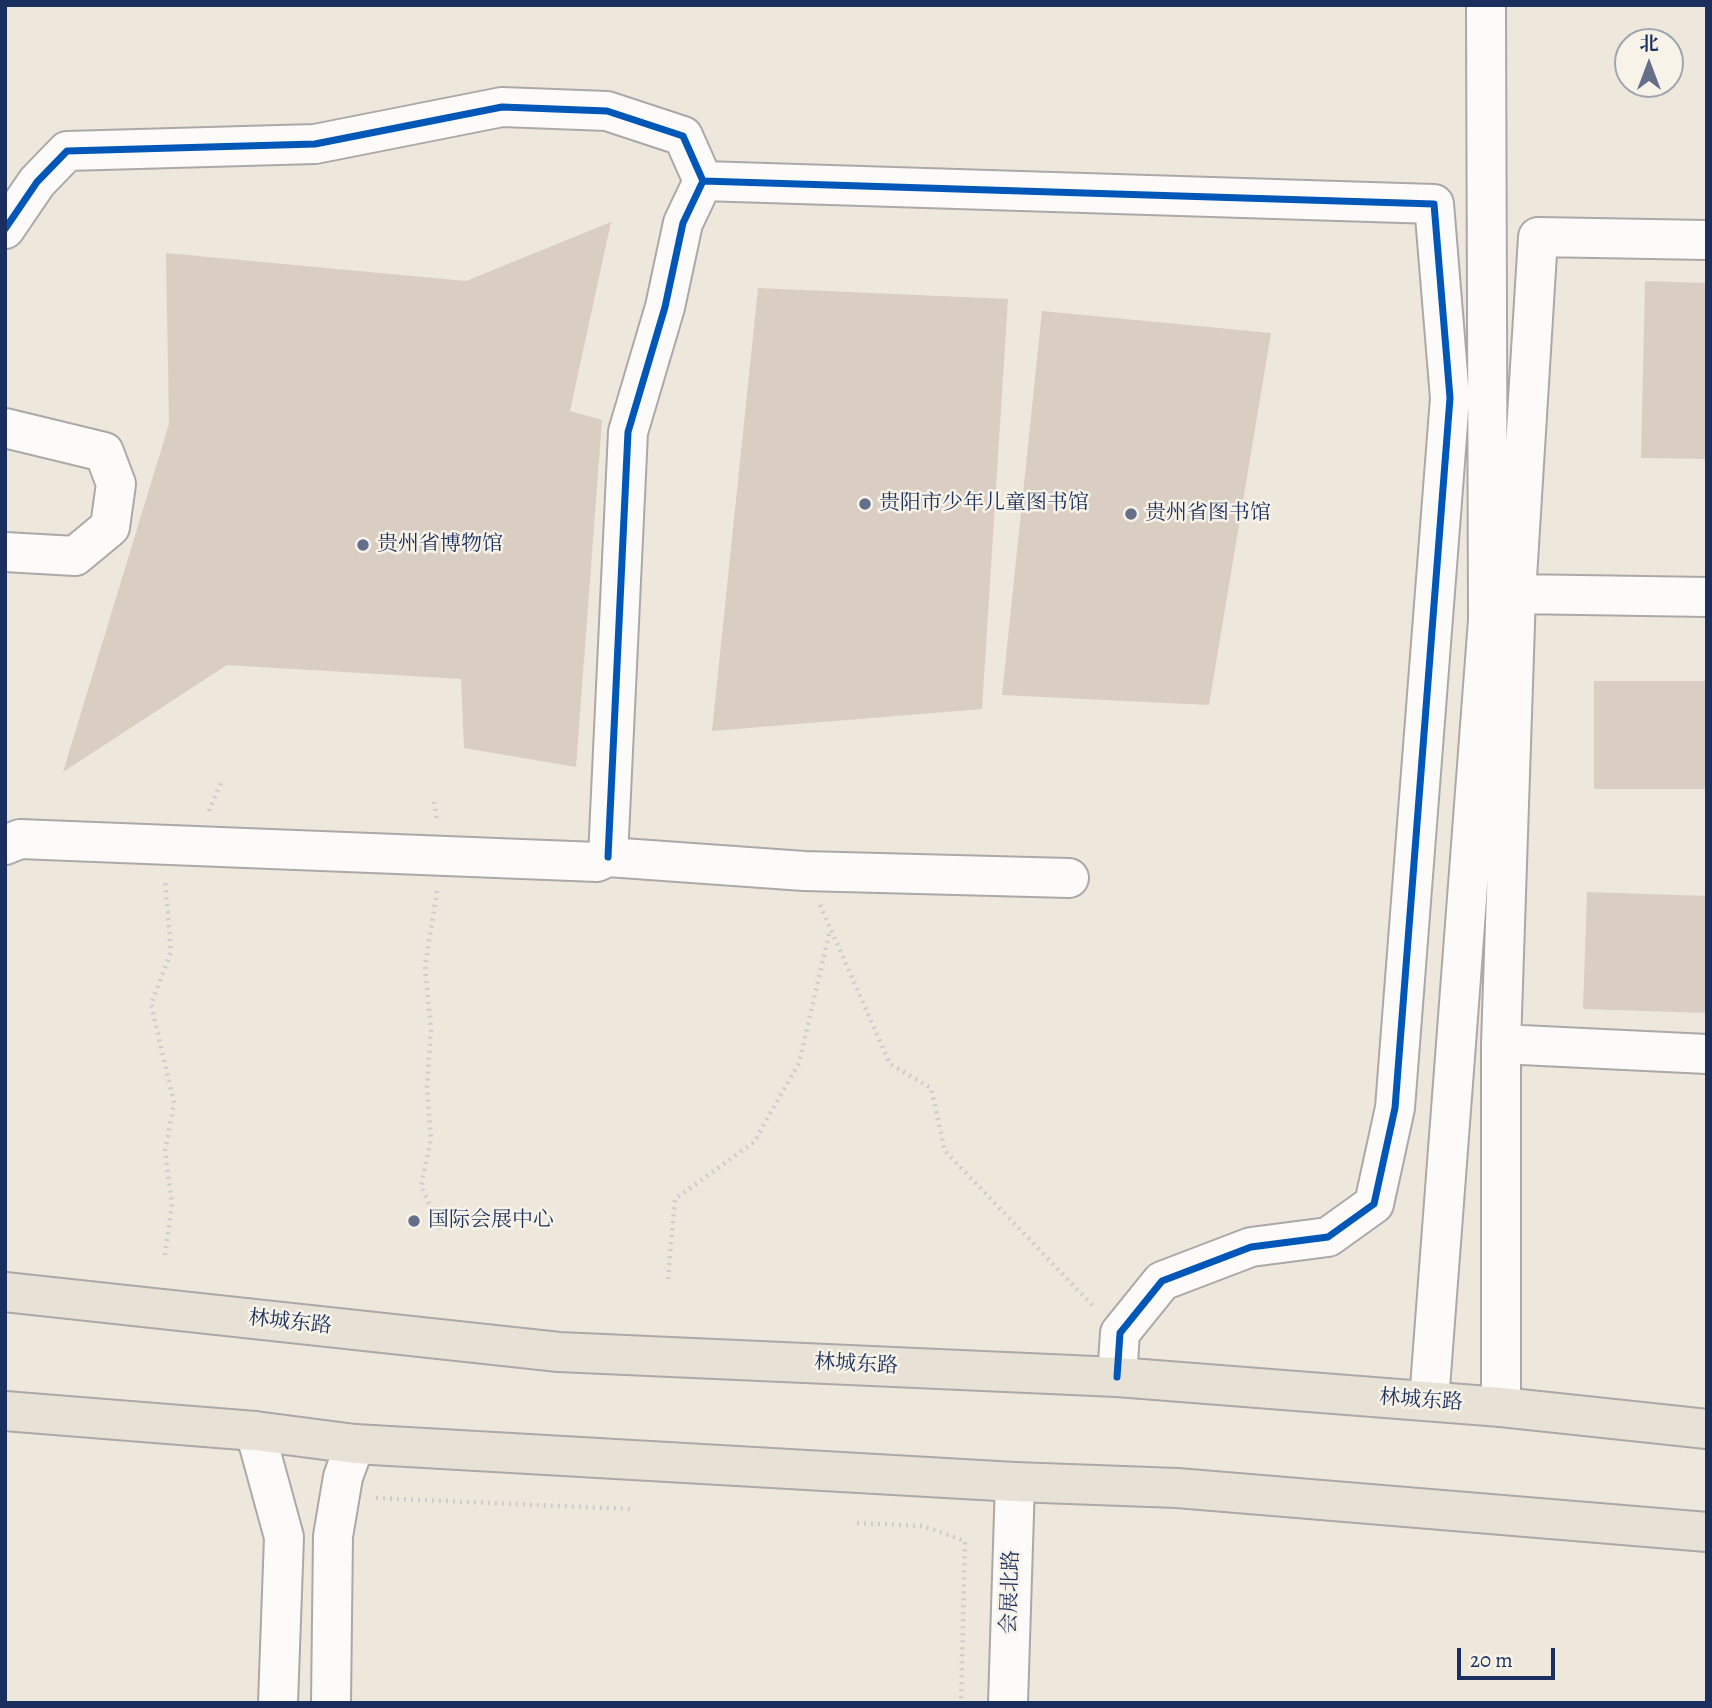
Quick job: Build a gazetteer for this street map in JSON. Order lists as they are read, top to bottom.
{
  "streets": {
    "main road": ["林城东路"],
    "street": ["会展北路"]
  },
  "places": [
    "贵阳市少年儿童图书馆",
    "贵州省图书馆",
    "贵州省博物馆",
    "国际会展中心"
  ],
  "scale_bar": "20 m",
  "north": "top"
}
